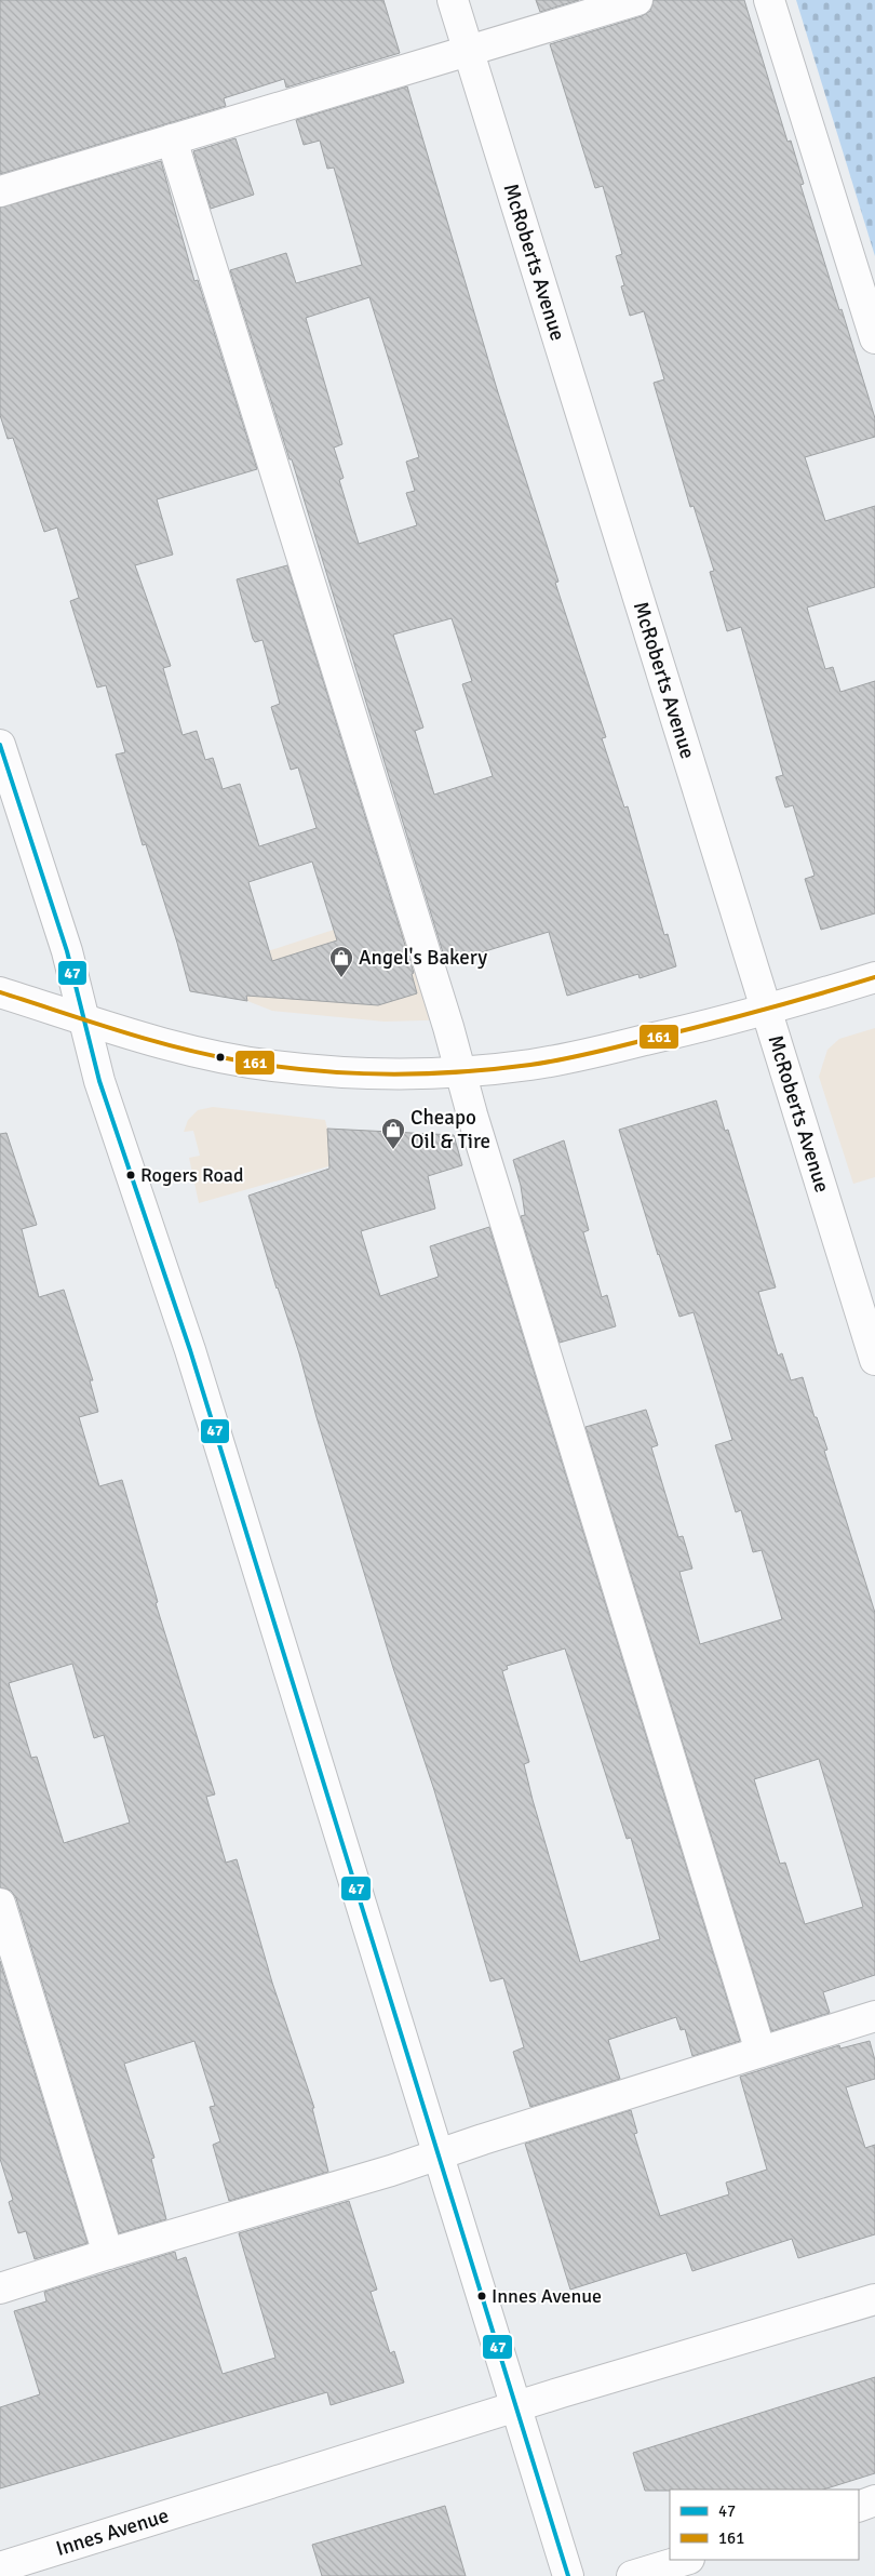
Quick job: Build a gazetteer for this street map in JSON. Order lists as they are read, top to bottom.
{
  "streets": {
    "street": ["McRoberts Avenue", "Innes Avenue"]
  },
  "places": {
    "shop": ["Angel's Bakery", "Cheapo Oil & Tire"],
    "other": ["Rogers Road", "Innes Avenue"]
  },
  "lines": ["transit line 47", "transit line 161"],
  "legend": ["47", "161"]
}
